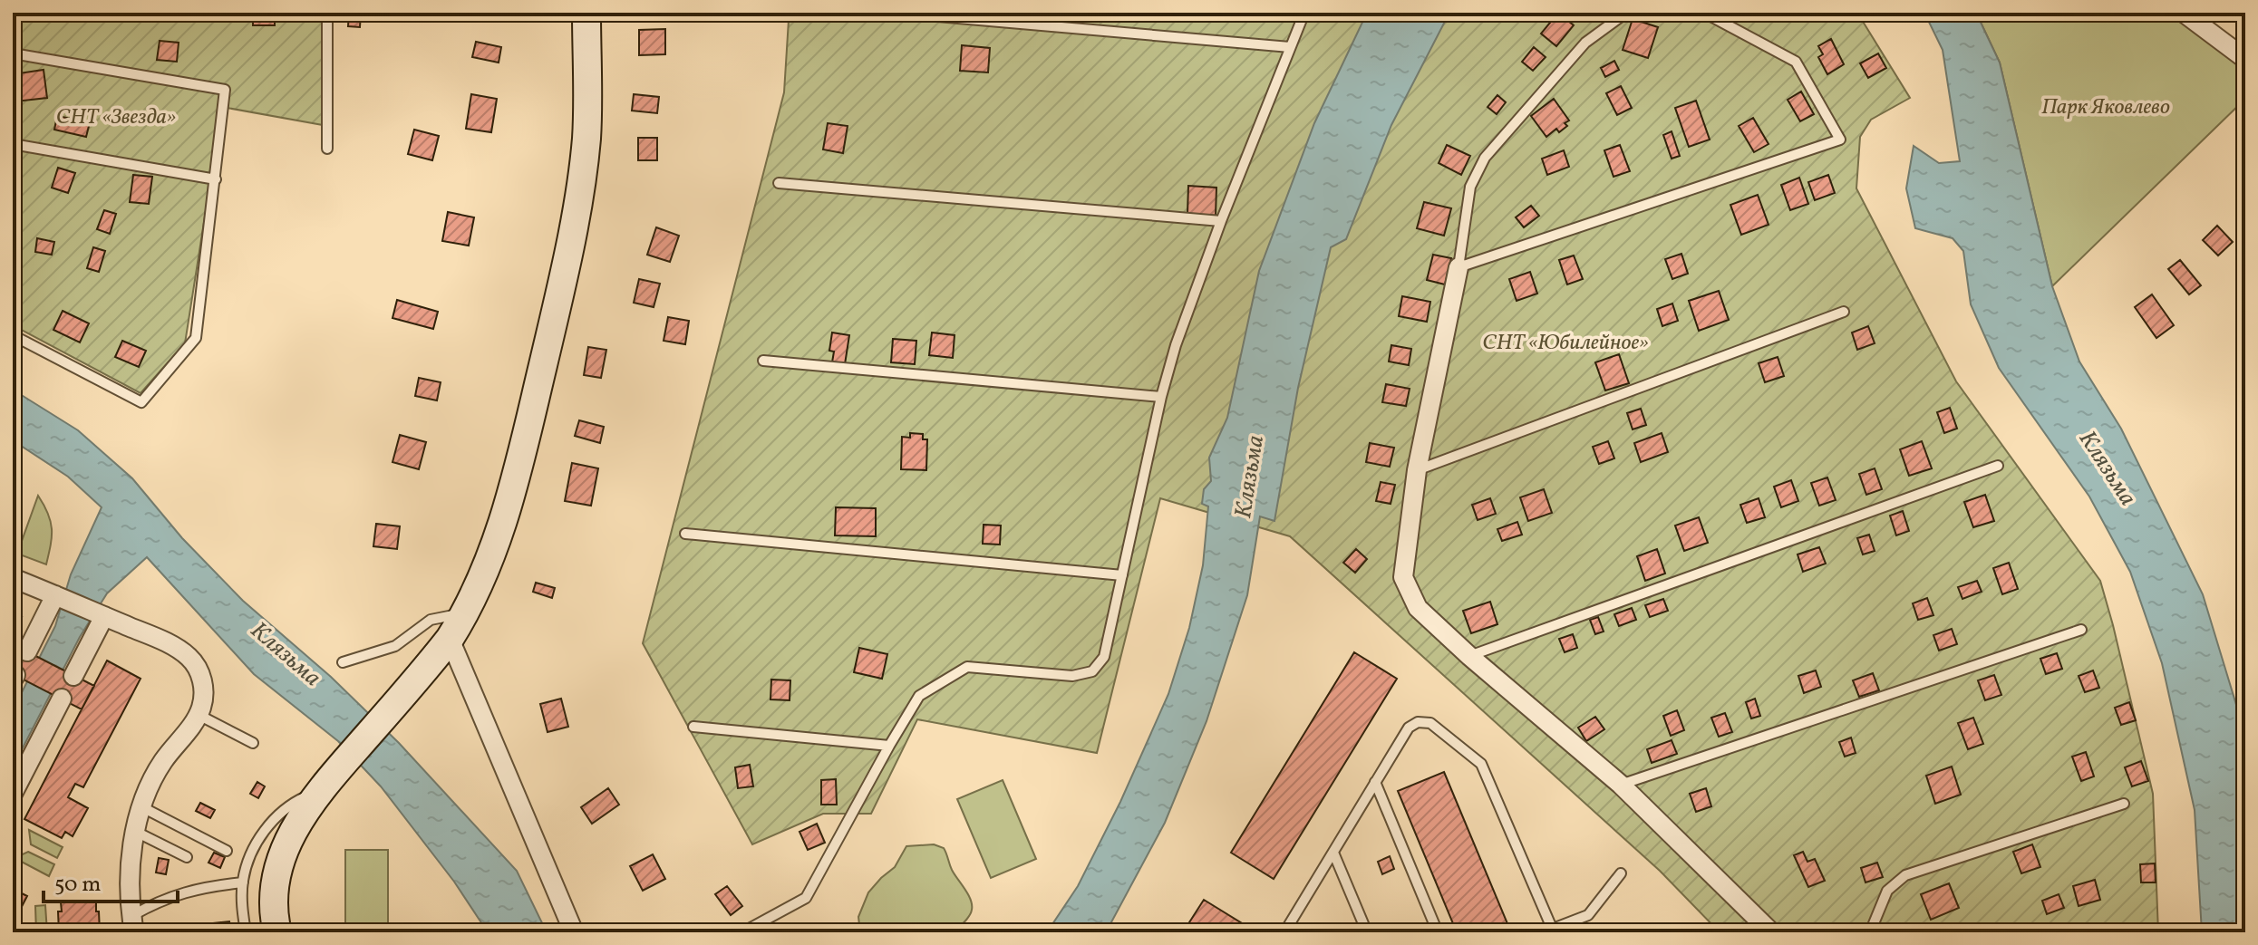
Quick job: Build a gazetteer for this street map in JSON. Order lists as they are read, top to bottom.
{
  "water": ["Клязьма"],
  "parks": ["Парк Яковлево", "СНТ «Звезда»", "СНТ «Юбилейное»"],
  "scale_bar": "50 m"
}
